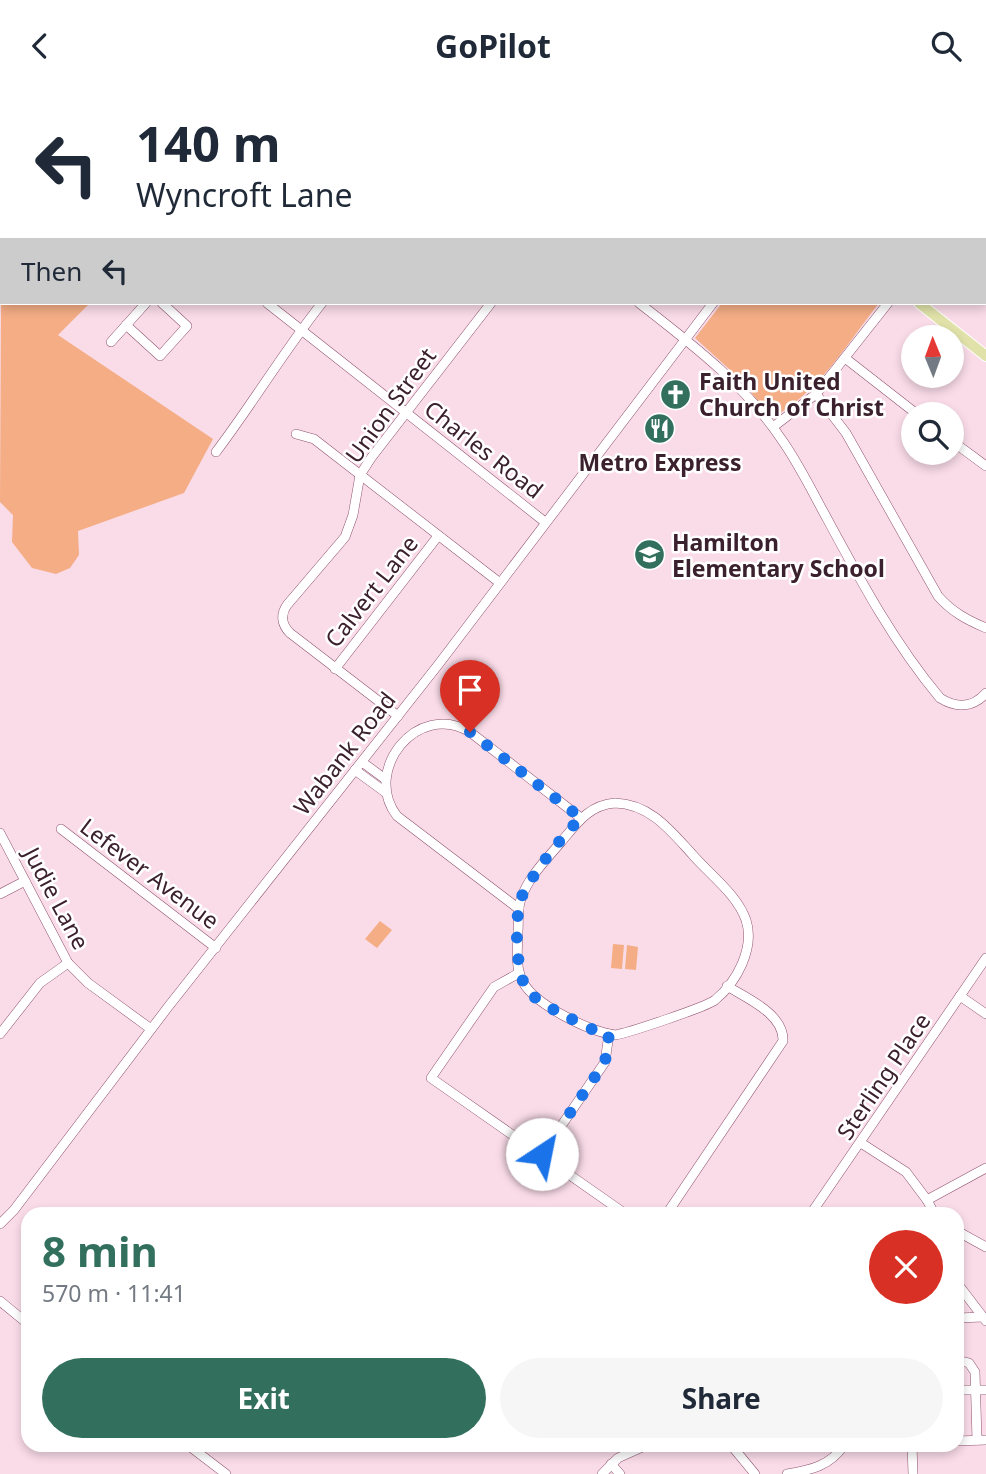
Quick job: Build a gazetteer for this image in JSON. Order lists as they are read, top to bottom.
{
  "streets": {
    "street": [
      "Union Street",
      "Charles Road",
      "Calvert Lane",
      "Wabank Road",
      "Lefever Avenue",
      "Judie Lane",
      "Sterling Place"
    ]
  },
  "crossings": [
    ["Union Street", "Charles Road"],
    ["Union Street", "Calvert Lane"],
    ["Union Street", "Wabank Road"],
    ["Charles Road", "Wabank Road"],
    ["Wabank Road", "Lefever Avenue"],
    ["Wabank Road", "Judie Lane"]
  ],
  "places": {
    "church": ["Faith United Church of Christ"],
    "restaurant": ["Metro Express"],
    "school or university": ["Hamilton Elementary School"]
  },
  "north": "top",
  "page": {
    "header": "GoPilot",
    "turn": ["140 m", "Wyncroft Lane"],
    "then": "Then",
    "heading": ["8 min", "570 m · 11:41"],
    "buttons": ["Exit", "Share"]
  }
}
